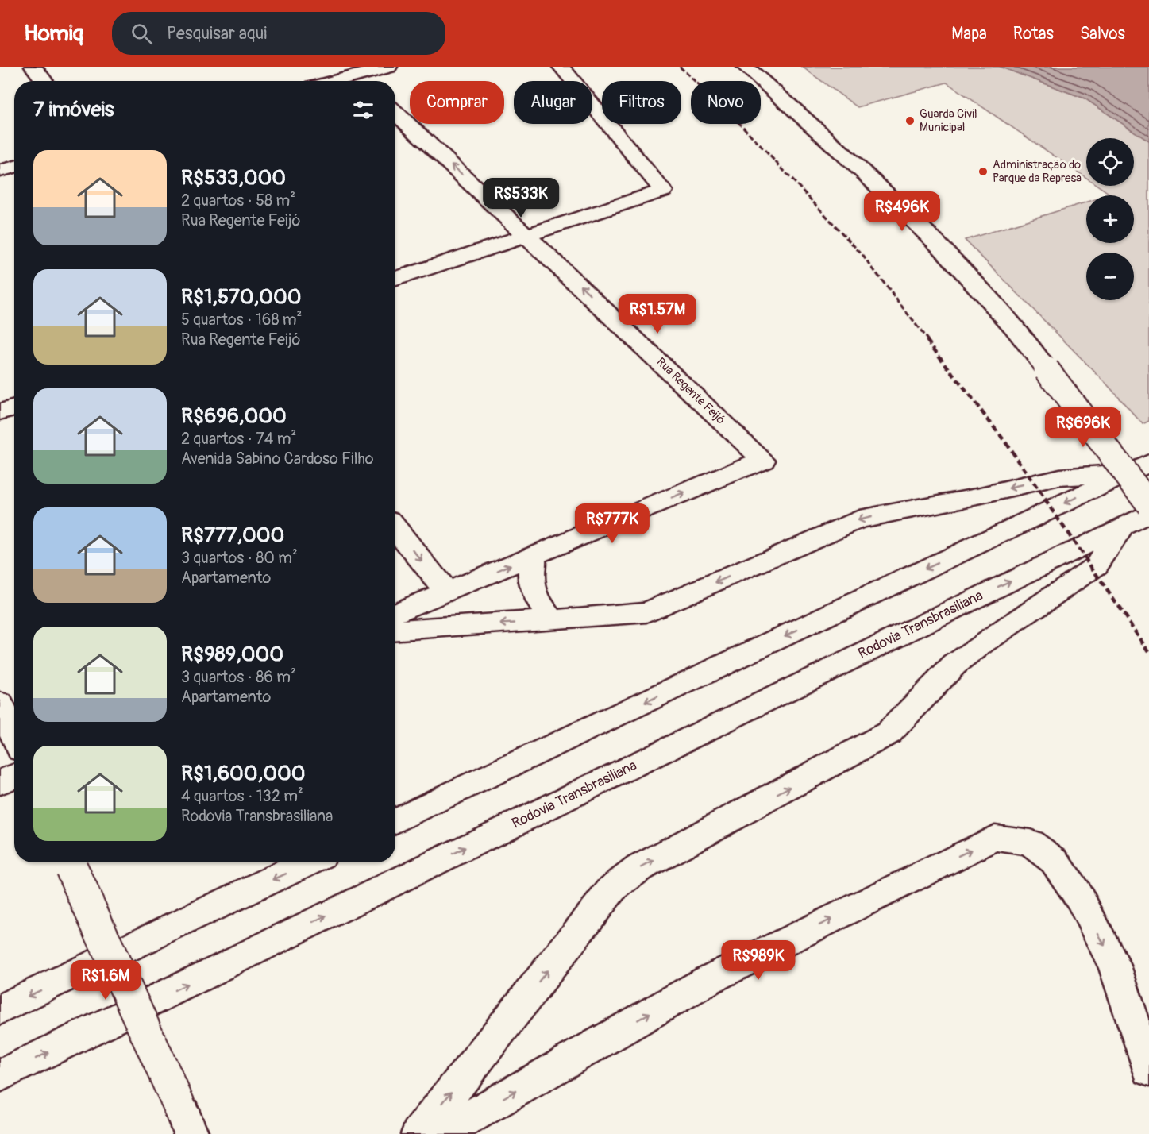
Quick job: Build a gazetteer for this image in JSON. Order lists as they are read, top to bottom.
{
  "streets": {
    "main road": ["Rua Regente Feijó", "Rodovia Transbrasiliana"]
  },
  "places": ["Guarda Civil Municipal", "Administração do Parque da Represa"],
  "page": {
    "header": "Homiq",
    "search": "Pesquisar aqui",
    "nav": ["Mapa", "Rotas", "Salvos"],
    "chip": [
      "Comprar",
      "Alugar",
      "Filtros",
      "Novo"
    ],
    "heading": "7 imóveis",
    "map_buttons": ["+", "−"],
    "list": [
      {
        "name": "R$533,000",
        "note": "2 quartos · 58 m² · Rua Regente Feijó"
      },
      {
        "name": "R$1,570,000",
        "note": "5 quartos · 168 m² · Rua Regente Feijó"
      },
      {
        "name": "R$696,000",
        "note": "2 quartos · 74 m² · Avenida Sabino Cardoso Filho"
      },
      {
        "name": "R$777,000",
        "note": "3 quartos · 80 m² · Apartamento"
      },
      {
        "name": "R$989,000",
        "note": "3 quartos · 86 m² · Apartamento"
      },
      {
        "name": "R$1,600,000",
        "note": "4 quartos · 132 m² · Rodovia Transbrasiliana"
      }
    ],
    "price": [
      "R$533K",
      "R$496K",
      "R$1.57M",
      "R$696K",
      "R$777K",
      "R$989K",
      "R$1.6M"
    ]
  }
}
